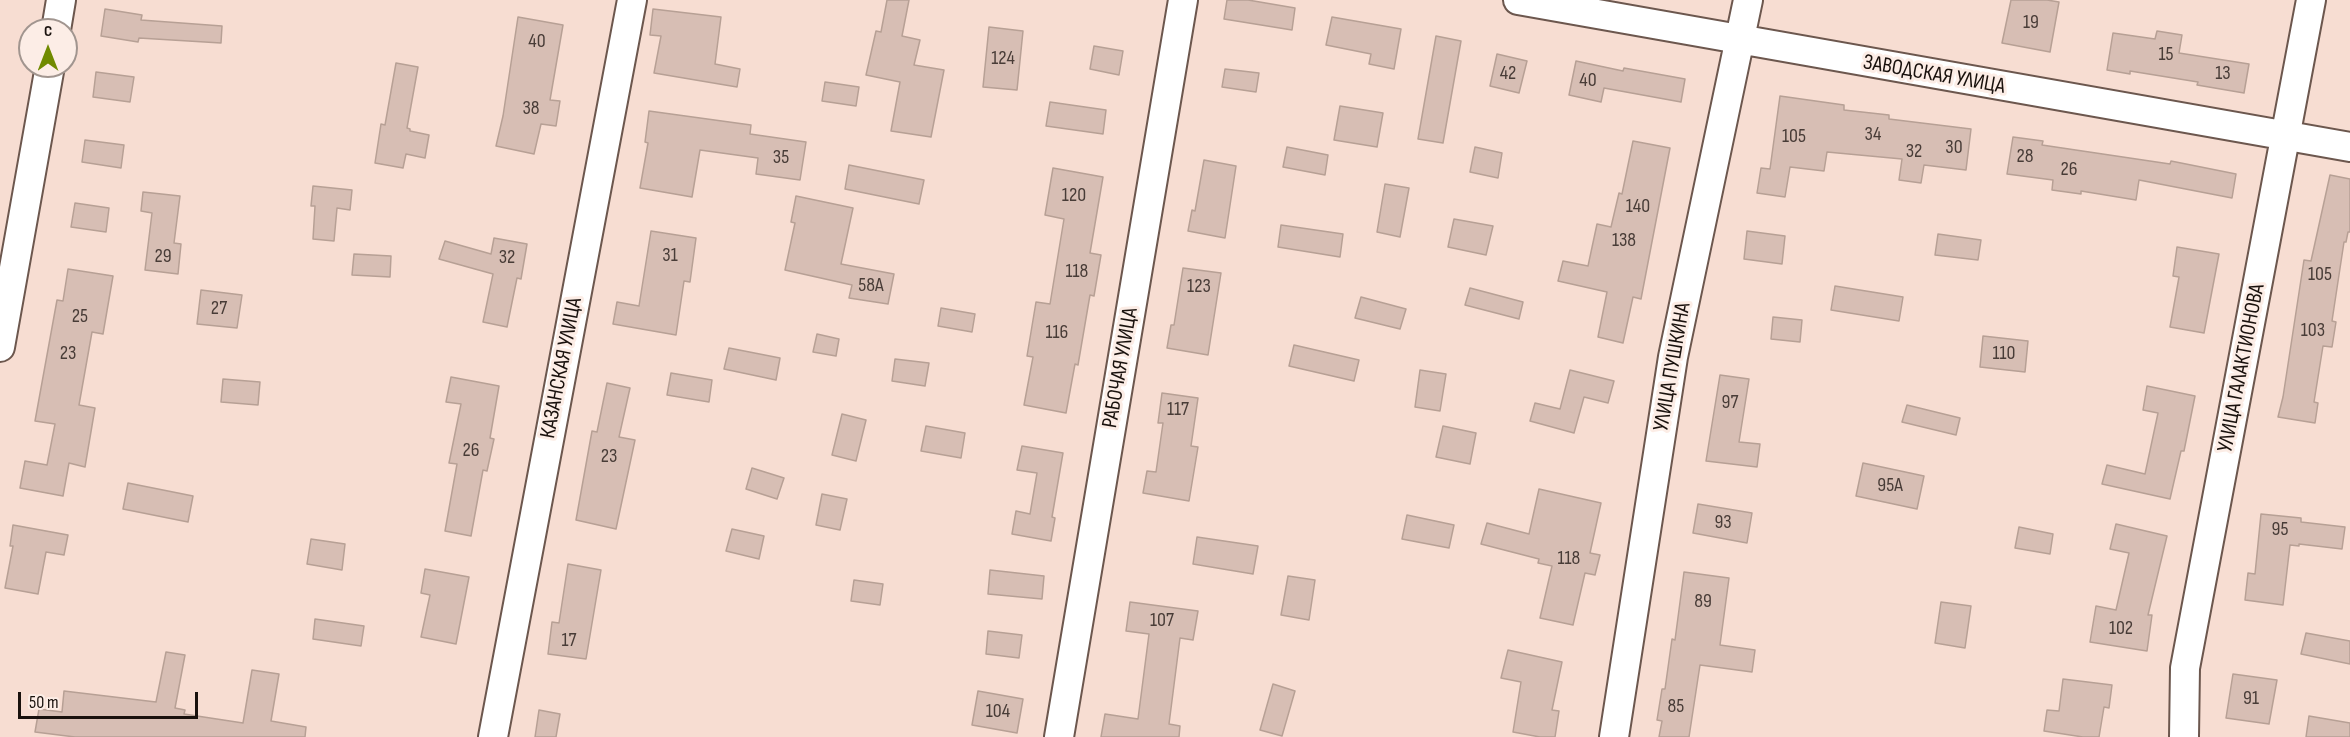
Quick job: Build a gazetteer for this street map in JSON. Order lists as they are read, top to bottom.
{
  "streets": {
    "street": [
      "ЗАВОДСКАЯ УЛИЦА",
      "УЛИЦА ПУШКИНА",
      "КАЗАНСКАЯ УЛИЦА",
      "РАБОЧАЯ УЛИЦА",
      "УЛИЦА ГАЛАКТИОНОВА"
    ]
  },
  "crossings": [
    ["ЗАВОДСКАЯ УЛИЦА", "УЛИЦА ПУШКИНА"],
    ["ЗАВОДСКАЯ УЛИЦА", "УЛИЦА ГАЛАКТИОНОВА"]
  ],
  "house_numbers": [
    "19",
    "40",
    "15",
    "124",
    "42",
    "13",
    "40",
    "38",
    "34",
    "105",
    "30",
    "32",
    "28",
    "35",
    "26",
    "120",
    "140",
    "138",
    "31",
    "29",
    "32",
    "118",
    "105",
    "58А",
    "123",
    "27",
    "25",
    "103",
    "116",
    "23",
    "110",
    "97",
    "117",
    "26",
    "23",
    "95А",
    "93",
    "95",
    "118",
    "89",
    "107",
    "102",
    "17",
    "91",
    "85",
    "104"
  ],
  "scale_bar": "50 m",
  "north": "top"
}
